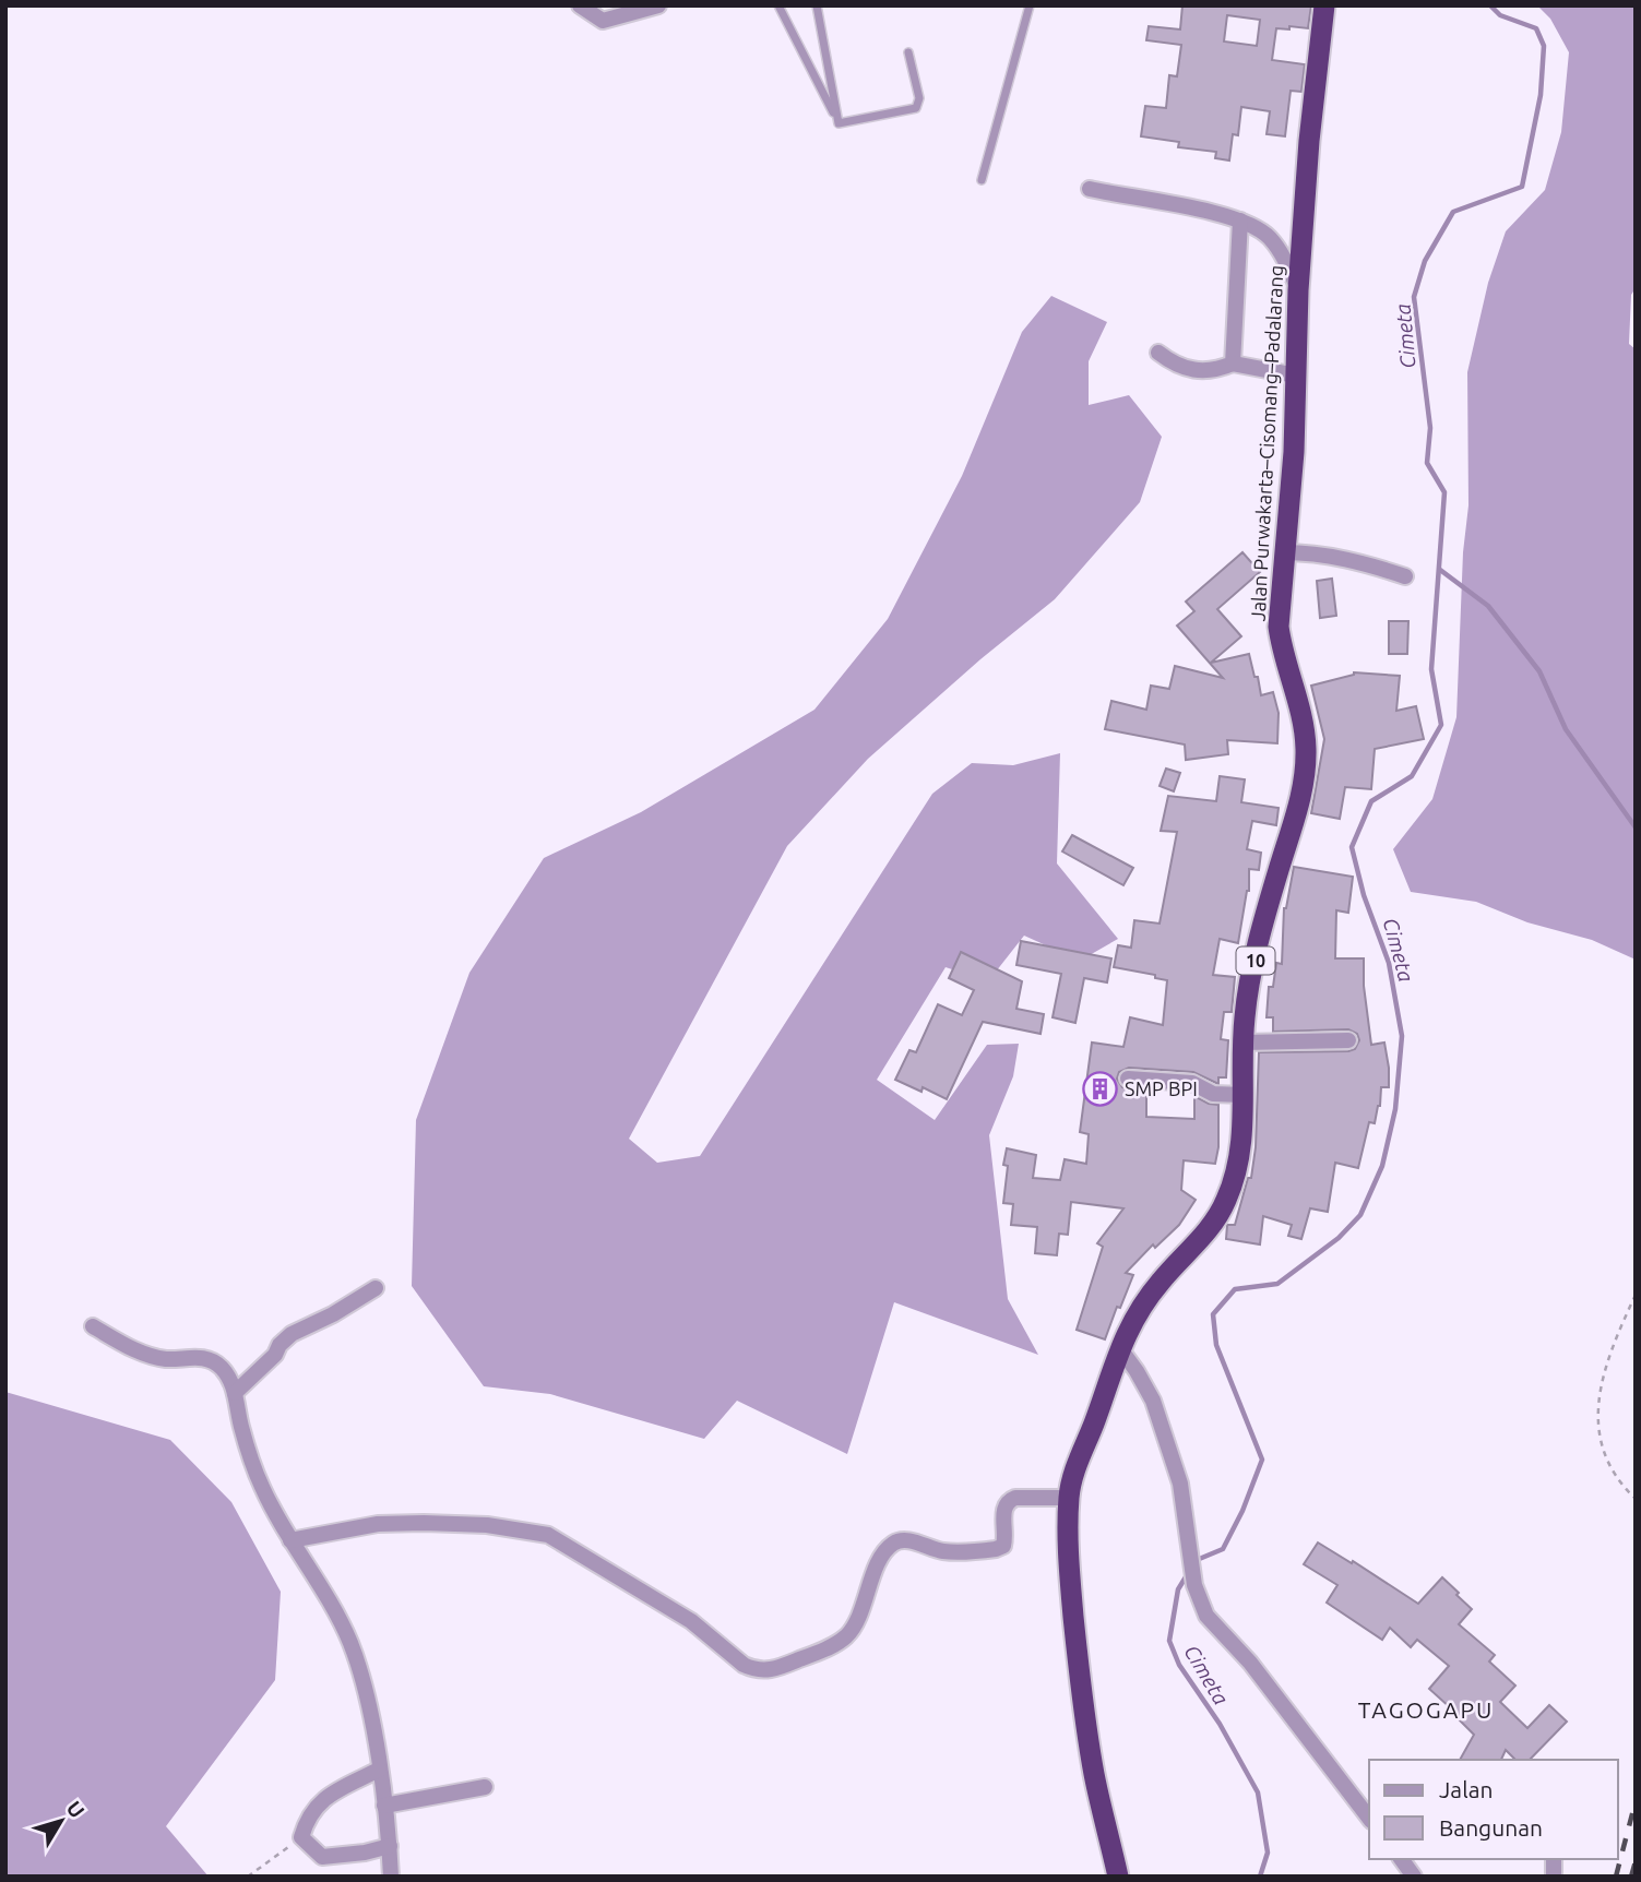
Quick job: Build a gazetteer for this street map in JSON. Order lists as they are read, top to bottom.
{
  "streets": {
    "highway": ["Jalan Purwakarta–Cisomang–Padalarang", "10"]
  },
  "districts": ["TAGOGAPU"],
  "water": ["Cimeta"],
  "places": {
    "building": ["SMP BPI"]
  },
  "legend": ["Jalan", "Bangunan"],
  "north": "top right"
}
